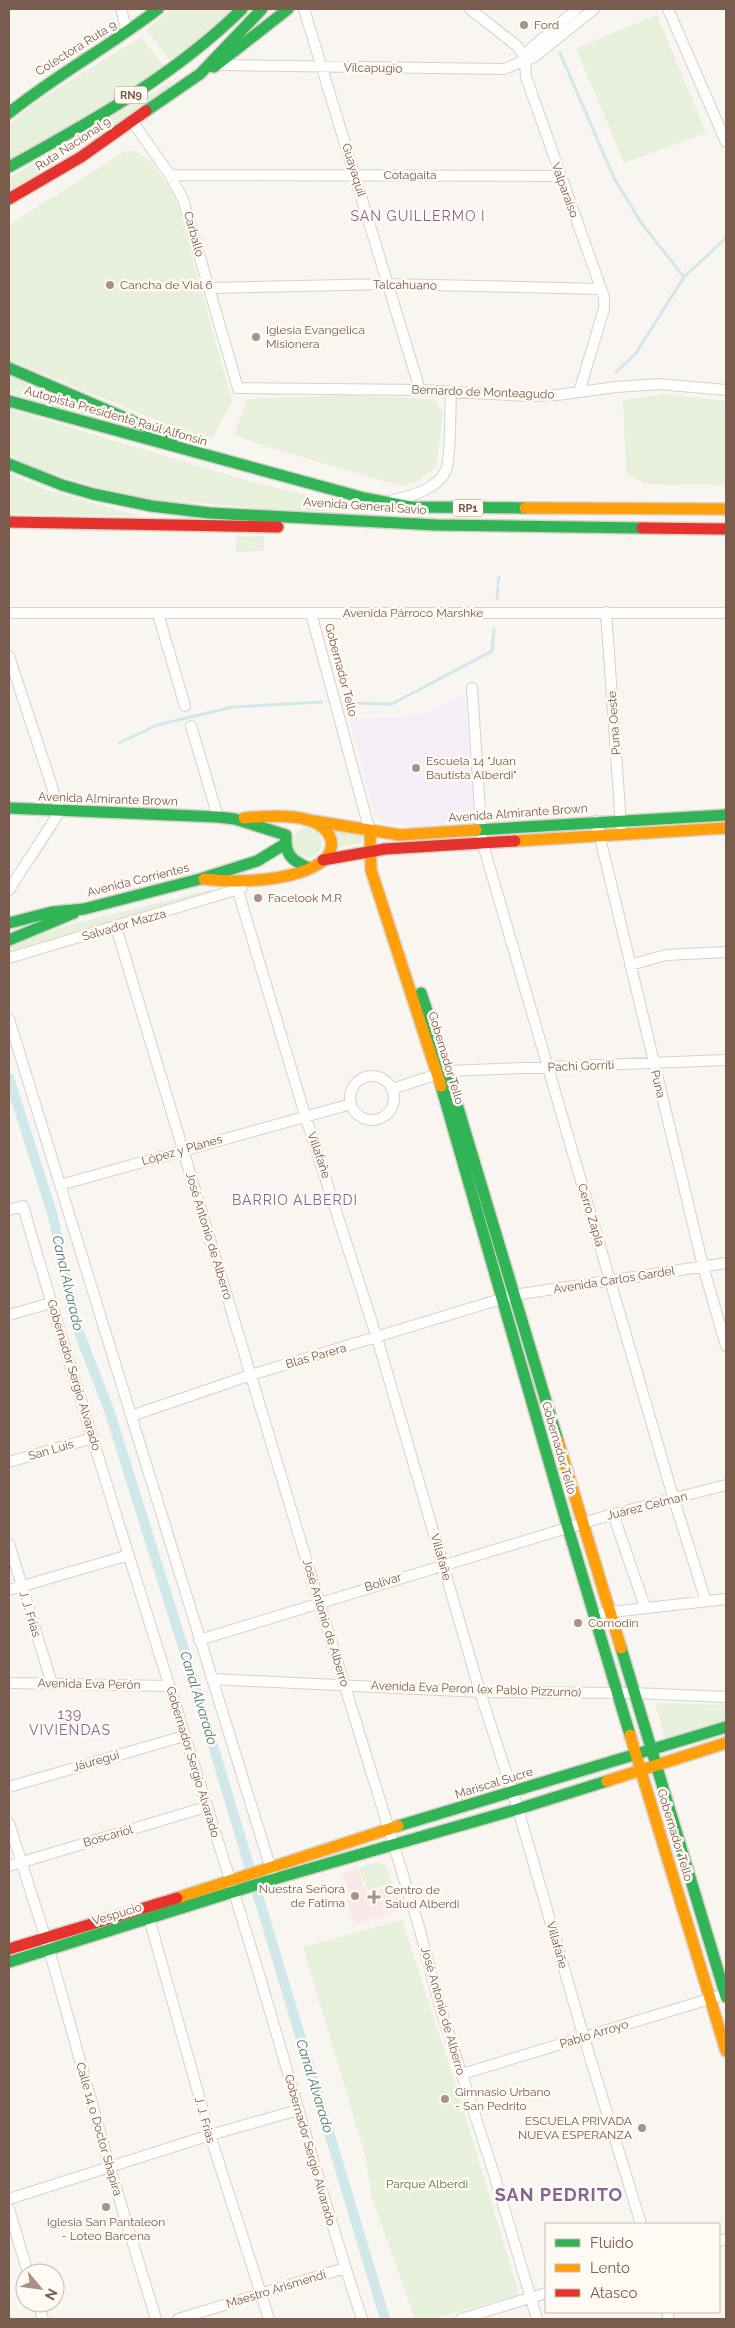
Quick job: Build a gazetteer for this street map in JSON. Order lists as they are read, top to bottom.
{
  "streets": {
    "main road": [
      "Colectora Ruta 9",
      "RN9",
      "Ruta Nacional 9",
      "Autopista Presidente Raúl Alfonsín",
      "Avenida General Savio",
      "RP1",
      "Gobernador Tello",
      "Avenida Almirante Brown",
      "Avenida Corrientes",
      "Mariscal Sucre",
      "Vespucio"
    ],
    "street": [
      "Vilcapugio",
      "Guayaquil",
      "Cotagaita",
      "Valparaíso",
      "Carballo",
      "Talcahuano",
      "Bernardo de Monteagudo",
      "Avenida Párroco Marshke",
      "Puna Oeste",
      "Salvador Mazza",
      "Pachi Gorriti",
      "Puna",
      "López y Planes",
      "Villafañe",
      "Cerro Zapla",
      "José Antonio de Alberro",
      "Avenida Carlos Gardel",
      "Blas Parera",
      "Gobernador Sergio Alvarado",
      "San Luis",
      "Juárez Celman",
      "Bolívar",
      "J. J. Frias",
      "Avenida Eva Perón",
      "Avenida Eva Peron (ex Pablo Pizzurno)",
      "Jáuregui",
      "Boscariol",
      "Pablo Arroyo",
      "Calle 14 o Doctor Shapira",
      "Maestro Arismendi"
    ]
  },
  "crossings": [
    ["Vilcapugio", "Guayaquil"],
    ["Vilcapugio", "Valparaíso"],
    ["Ruta Nacional 9", "Carballo"],
    ["Guayaquil", "Cotagaita"],
    ["Guayaquil", "Talcahuano"],
    ["Guayaquil", "Bernardo de Monteagudo"],
    ["Cotagaita", "Valparaíso"],
    ["Cotagaita", "Carballo"],
    ["Valparaíso", "Talcahuano"],
    ["Valparaíso", "Bernardo de Monteagudo"],
    ["Carballo", "Talcahuano"],
    ["Carballo", "Bernardo de Monteagudo"],
    ["Autopista Presidente Raúl Alfonsín", "Avenida General Savio"],
    ["Avenida General Savio", "RP1"],
    ["Avenida Párroco Marshke", "Gobernador Tello"],
    ["Avenida Párroco Marshke", "Puna Oeste"],
    ["Gobernador Tello", "Avenida Almirante Brown"],
    ["Gobernador Tello", "Pachi Gorriti"],
    ["Gobernador Tello", "Avenida Carlos Gardel"],
    ["Gobernador Tello", "Blas Parera"],
    ["Gobernador Tello", "Juárez Celman"],
    ["Gobernador Tello", "Bolívar"],
    ["Gobernador Tello", "Avenida Eva Peron (ex Pablo Pizzurno)"],
    ["Gobernador Tello", "Mariscal Sucre"],
    ["Gobernador Tello", "Pablo Arroyo"],
    ["Puna Oeste", "Avenida Almirante Brown"],
    ["Avenida Almirante Brown", "Avenida Corrientes"],
    ["Avenida Almirante Brown", "Puna"],
    ["Avenida Almirante Brown", "Cerro Zapla"],
    ["Avenida Corrientes", "Salvador Mazza"],
    ["Salvador Mazza", "Villafañe"],
    ["Salvador Mazza", "José Antonio de Alberro"],
    ["Pachi Gorriti", "Puna"],
    ["Pachi Gorriti", "López y Planes"],
    ["Pachi Gorriti", "Cerro Zapla"],
    ["Puna", "Avenida Carlos Gardel"],
    ["López y Planes", "Villafañe"],
    ["López y Planes", "José Antonio de Alberro"],
    ["Villafañe", "Blas Parera"],
    ["Villafañe", "Bolívar"],
    ["Villafañe", "Avenida Eva Peron (ex Pablo Pizzurno)"],
    ["Villafañe", "Mariscal Sucre"],
    ["Villafañe", "Pablo Arroyo"],
    ["Cerro Zapla", "Avenida Carlos Gardel"],
    ["Cerro Zapla", "Juárez Celman"],
    ["José Antonio de Alberro", "Blas Parera"],
    ["José Antonio de Alberro", "Bolívar"],
    ["José Antonio de Alberro", "Avenida Eva Peron (ex Pablo Pizzurno)"],
    ["José Antonio de Alberro", "Mariscal Sucre"],
    ["José Antonio de Alberro", "Pablo Arroyo"],
    ["Avenida Carlos Gardel", "Blas Parera"],
    ["Gobernador Sergio Alvarado", "San Luis"],
    ["Gobernador Sergio Alvarado", "Avenida Eva Perón"],
    ["Gobernador Sergio Alvarado", "Jáuregui"],
    ["Gobernador Sergio Alvarado", "Boscariol"],
    ["Gobernador Sergio Alvarado", "Vespucio"],
    ["Gobernador Sergio Alvarado", "Maestro Arismendi"],
    ["Juárez Celman", "Bolívar"],
    ["J. J. Frias", "Avenida Eva Perón"],
    ["J. J. Frias", "Vespucio"],
    ["J. J. Frias", "Maestro Arismendi"],
    ["Boscariol", "Calle 14 o Doctor Shapira"],
    ["Vespucio", "Calle 14 o Doctor Shapira"]
  ],
  "districts": [
    "SAN GUILLERMO I",
    "BARRIO ALBERDI",
    "139 VIVIENDAS",
    "SAN PEDRITO"
  ],
  "water": ["Canal Alvarado"],
  "parks": ["Parque Alberdi"],
  "places": {
    "other": [
      "Ford",
      "Cancha de Vial 6",
      "Iglesia Evangelica Misionera",
      "Escuela 14 \"Juan Bautista Alberdi\"",
      "Facelook M.R",
      "Comodín",
      "Nuestra Señora de Fatima",
      "Gimnasio Urbano - San Pedrito",
      "ESCUELA PRIVADA NUEVA ESPERANZA",
      "Iglesia San Pantaleon - Loteo Barcena"
    ],
    "health": ["Centro de Salud Alberdi"]
  },
  "legend": ["Fluido", "Lento", "Atasco"],
  "north": "bottom right"
}
